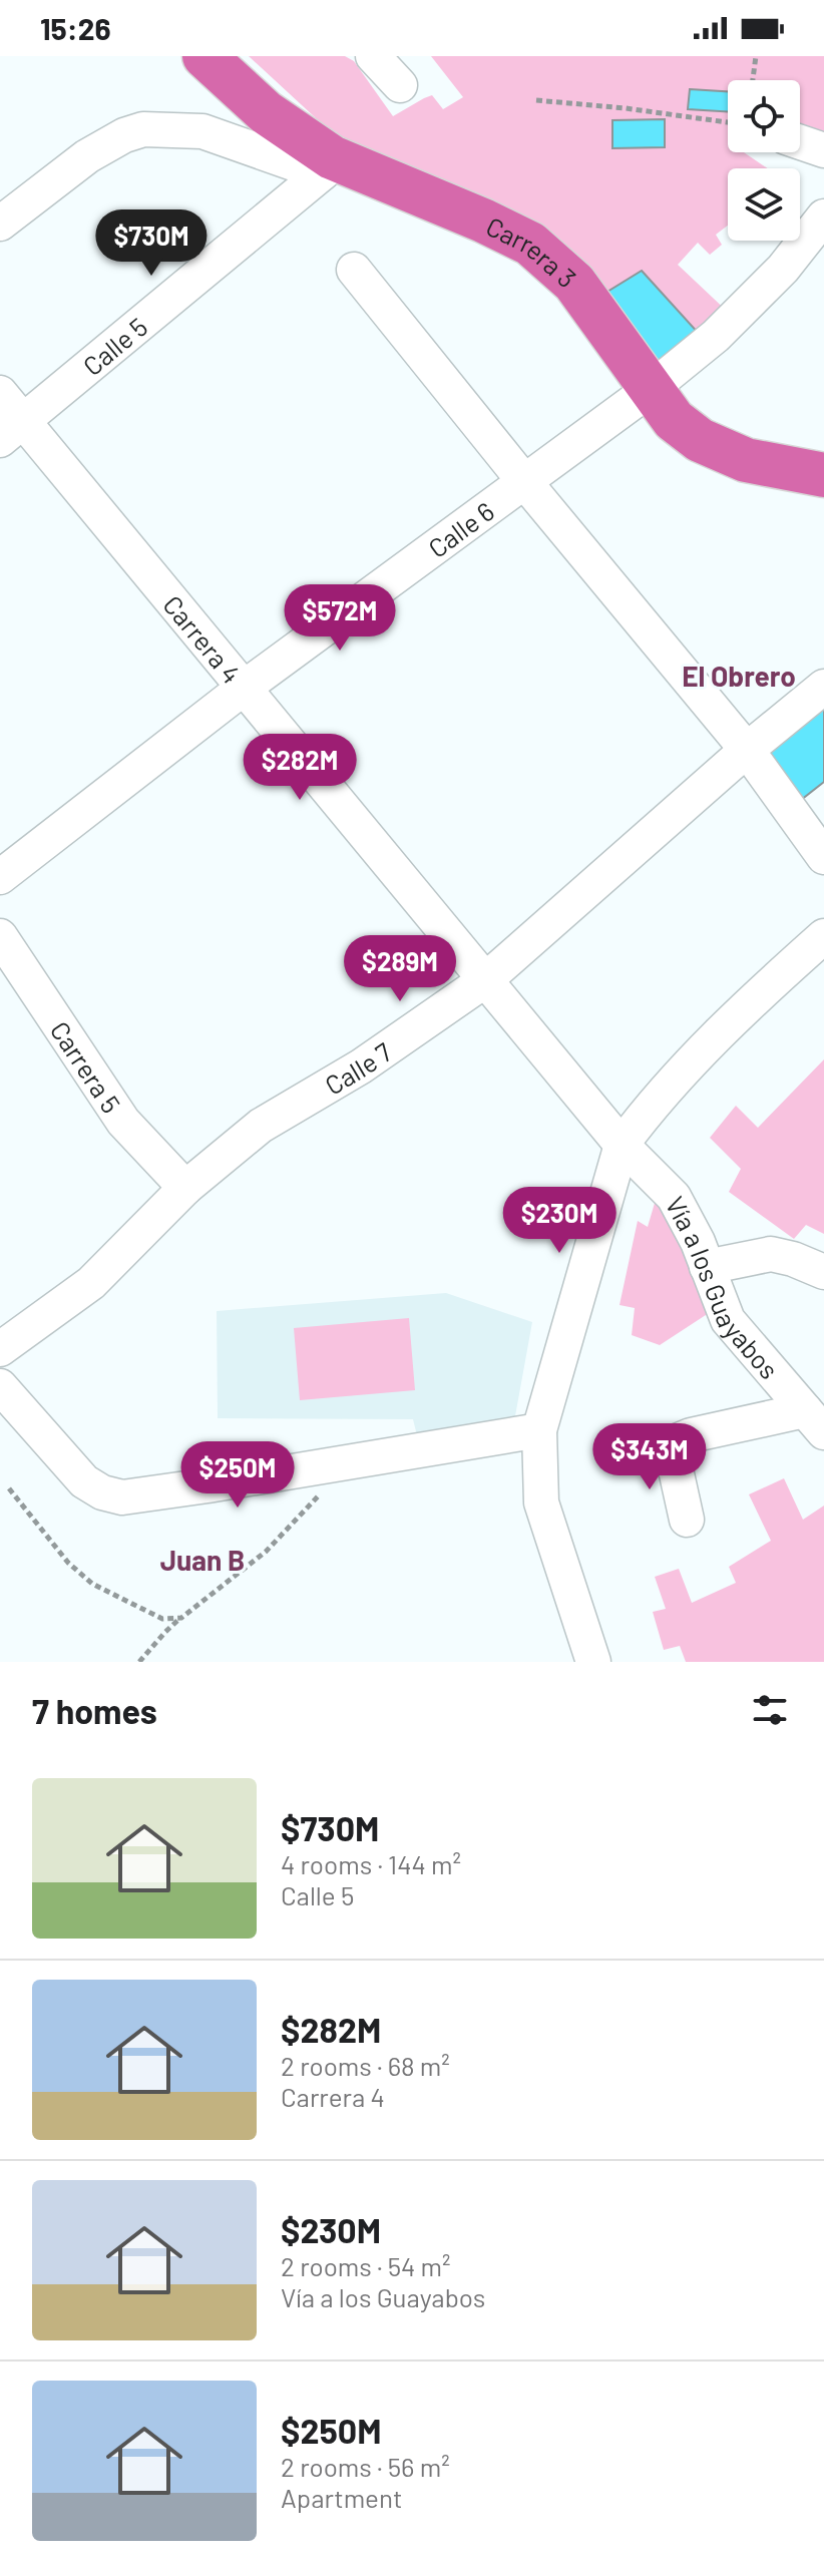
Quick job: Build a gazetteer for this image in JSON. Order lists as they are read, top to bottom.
{
  "streets": {
    "highway": ["Carrera 3"],
    "street": [
      "Calle 5",
      "Calle 6",
      "Carrera 4",
      "Carrera 5",
      "Calle 7",
      "Vía a los Guayabos"
    ]
  },
  "crossings": [
    ["Carrera 3", "Calle 5"],
    ["Carrera 3", "Calle 6"],
    ["Calle 5", "Carrera 4"],
    ["Calle 6", "Carrera 4"],
    ["Carrera 4", "Calle 7"],
    ["Carrera 4", "Vía a los Guayabos"],
    ["Carrera 5", "Calle 7"]
  ],
  "districts": ["El Obrero", "Juan B"],
  "page": {
    "status": "15:26",
    "price": [
      "$730M",
      "$572M",
      "$282M",
      "$289M",
      "$230M",
      "$343M",
      "$250M"
    ],
    "heading": "7 homes",
    "list": [
      {
        "name": "$730M",
        "note": "4 rooms · 144 m² · Calle 5"
      },
      {
        "name": "$282M",
        "note": "2 rooms · 68 m² · Carrera 4"
      },
      {
        "name": "$230M",
        "note": "2 rooms · 54 m² · Vía a los Guayabos"
      },
      {
        "name": "$250M",
        "note": "2 rooms · 56 m² · Apartment"
      }
    ]
  }
}
